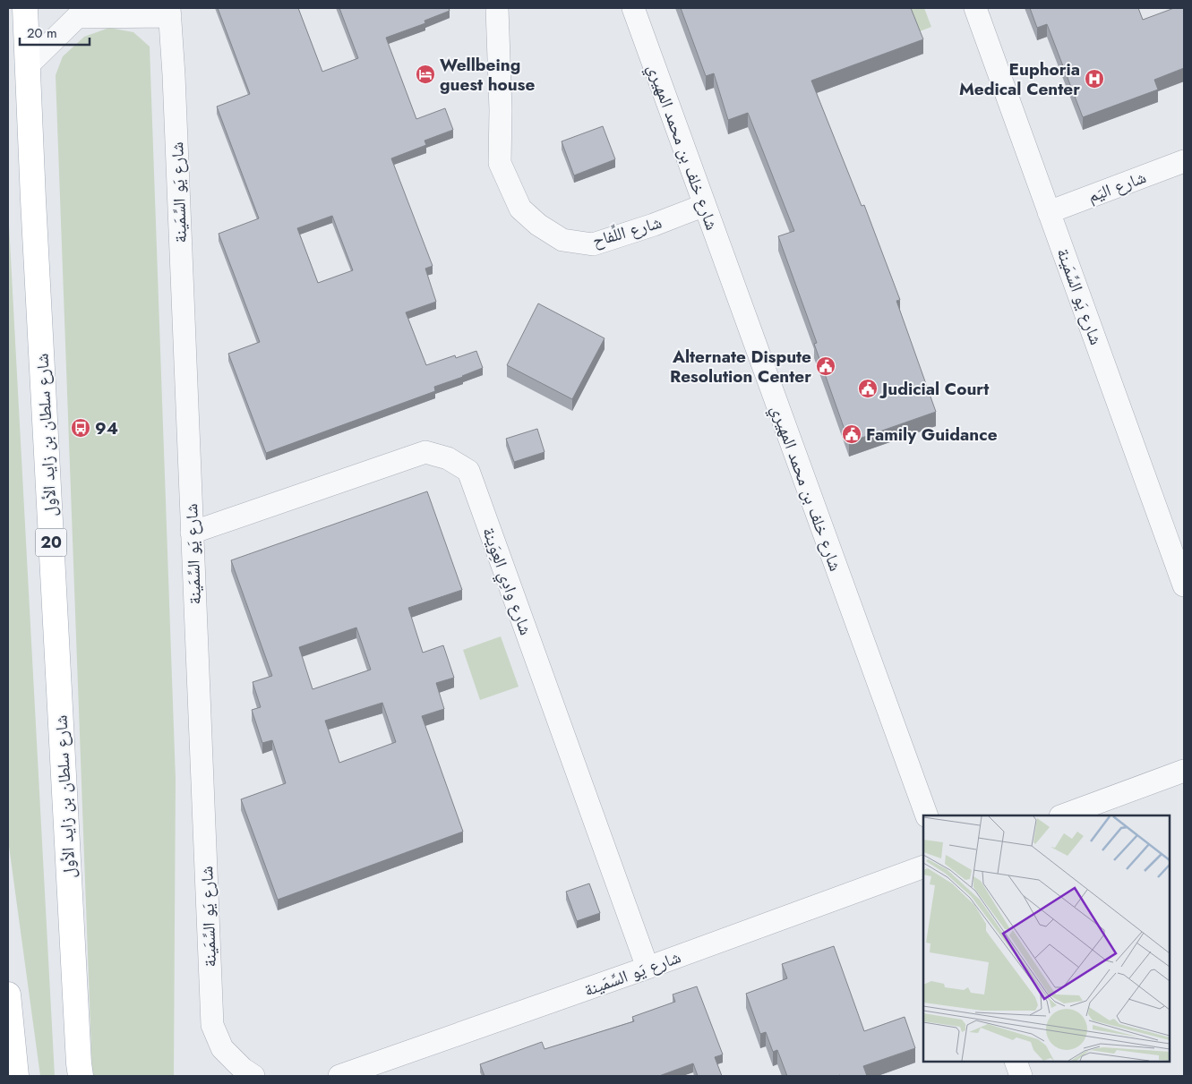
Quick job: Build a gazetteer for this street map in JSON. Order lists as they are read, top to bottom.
{
  "streets": {
    "main road": ["شارع سلطان بن زايد الأول", "20"],
    "street": [
      "شارع خلف بن محمد المهيري",
      "شارع اليَم",
      "شارع يَو السِّمَينة",
      "شارع اللِّفاح",
      "شارع وادِي العِوَينة"
    ]
  },
  "crossings": [
    ["شارع خلف بن محمد المهيري", "شارع اللِّفاح"],
    ["شارع اليَم", "شارع يَو السِّمَينة"],
    ["شارع يَو السِّمَينة", "شارع سلطان بن زايد الأول"],
    ["شارع يَو السِّمَينة", "شارع وادِي العِوَينة"]
  ],
  "places": {
    "hotel": ["Wellbeing guest house"],
    "hospital": ["Euphoria Medical Center"],
    "public building": ["Alternate Dispute Resolution Center", "Judicial Court", "Family Guidance"],
    "bus stop": ["94"]
  },
  "scale_bar": "20 m"
}
